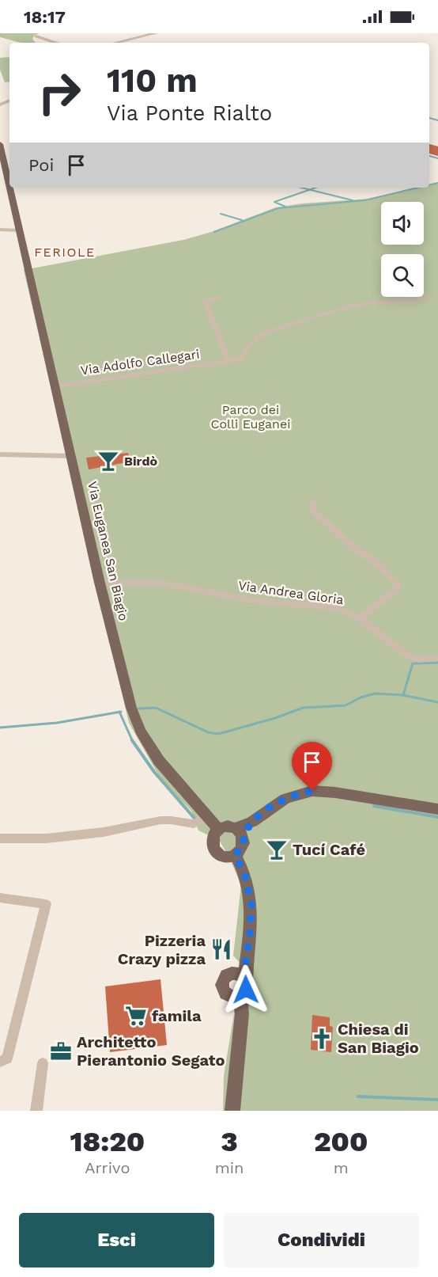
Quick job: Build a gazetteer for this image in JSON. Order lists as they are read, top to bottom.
{
  "streets": {
    "main road": ["Via Euganea San Biagio"],
    "street": ["Via Adolfo Callegari", "Via Andrea Gloria"]
  },
  "crossings": [
    ["Via Adolfo Callegari", "Via Euganea San Biagio"],
    ["Via Euganea San Biagio", "Via Andrea Gloria"]
  ],
  "districts": ["FERIOLE"],
  "parks": ["Parco dei Colli Euganei"],
  "places": {
    "bar": ["Birdò", "Tucí Café"],
    "restaurant": ["Pizzeria Crazy pizza"],
    "supermarket": ["famila"],
    "church": ["Chiesa di San Biagio"],
    "office": ["Architetto Pierantonio Segato"]
  },
  "page": {
    "status": "18:17",
    "turn": ["110 m", "Via Ponte Rialto"],
    "then": "Poi",
    "eta": [
      "18:20",
      "Arrivo",
      "3",
      "min",
      "200",
      "m"
    ],
    "buttons": ["Esci", "Condividi"]
  }
}
